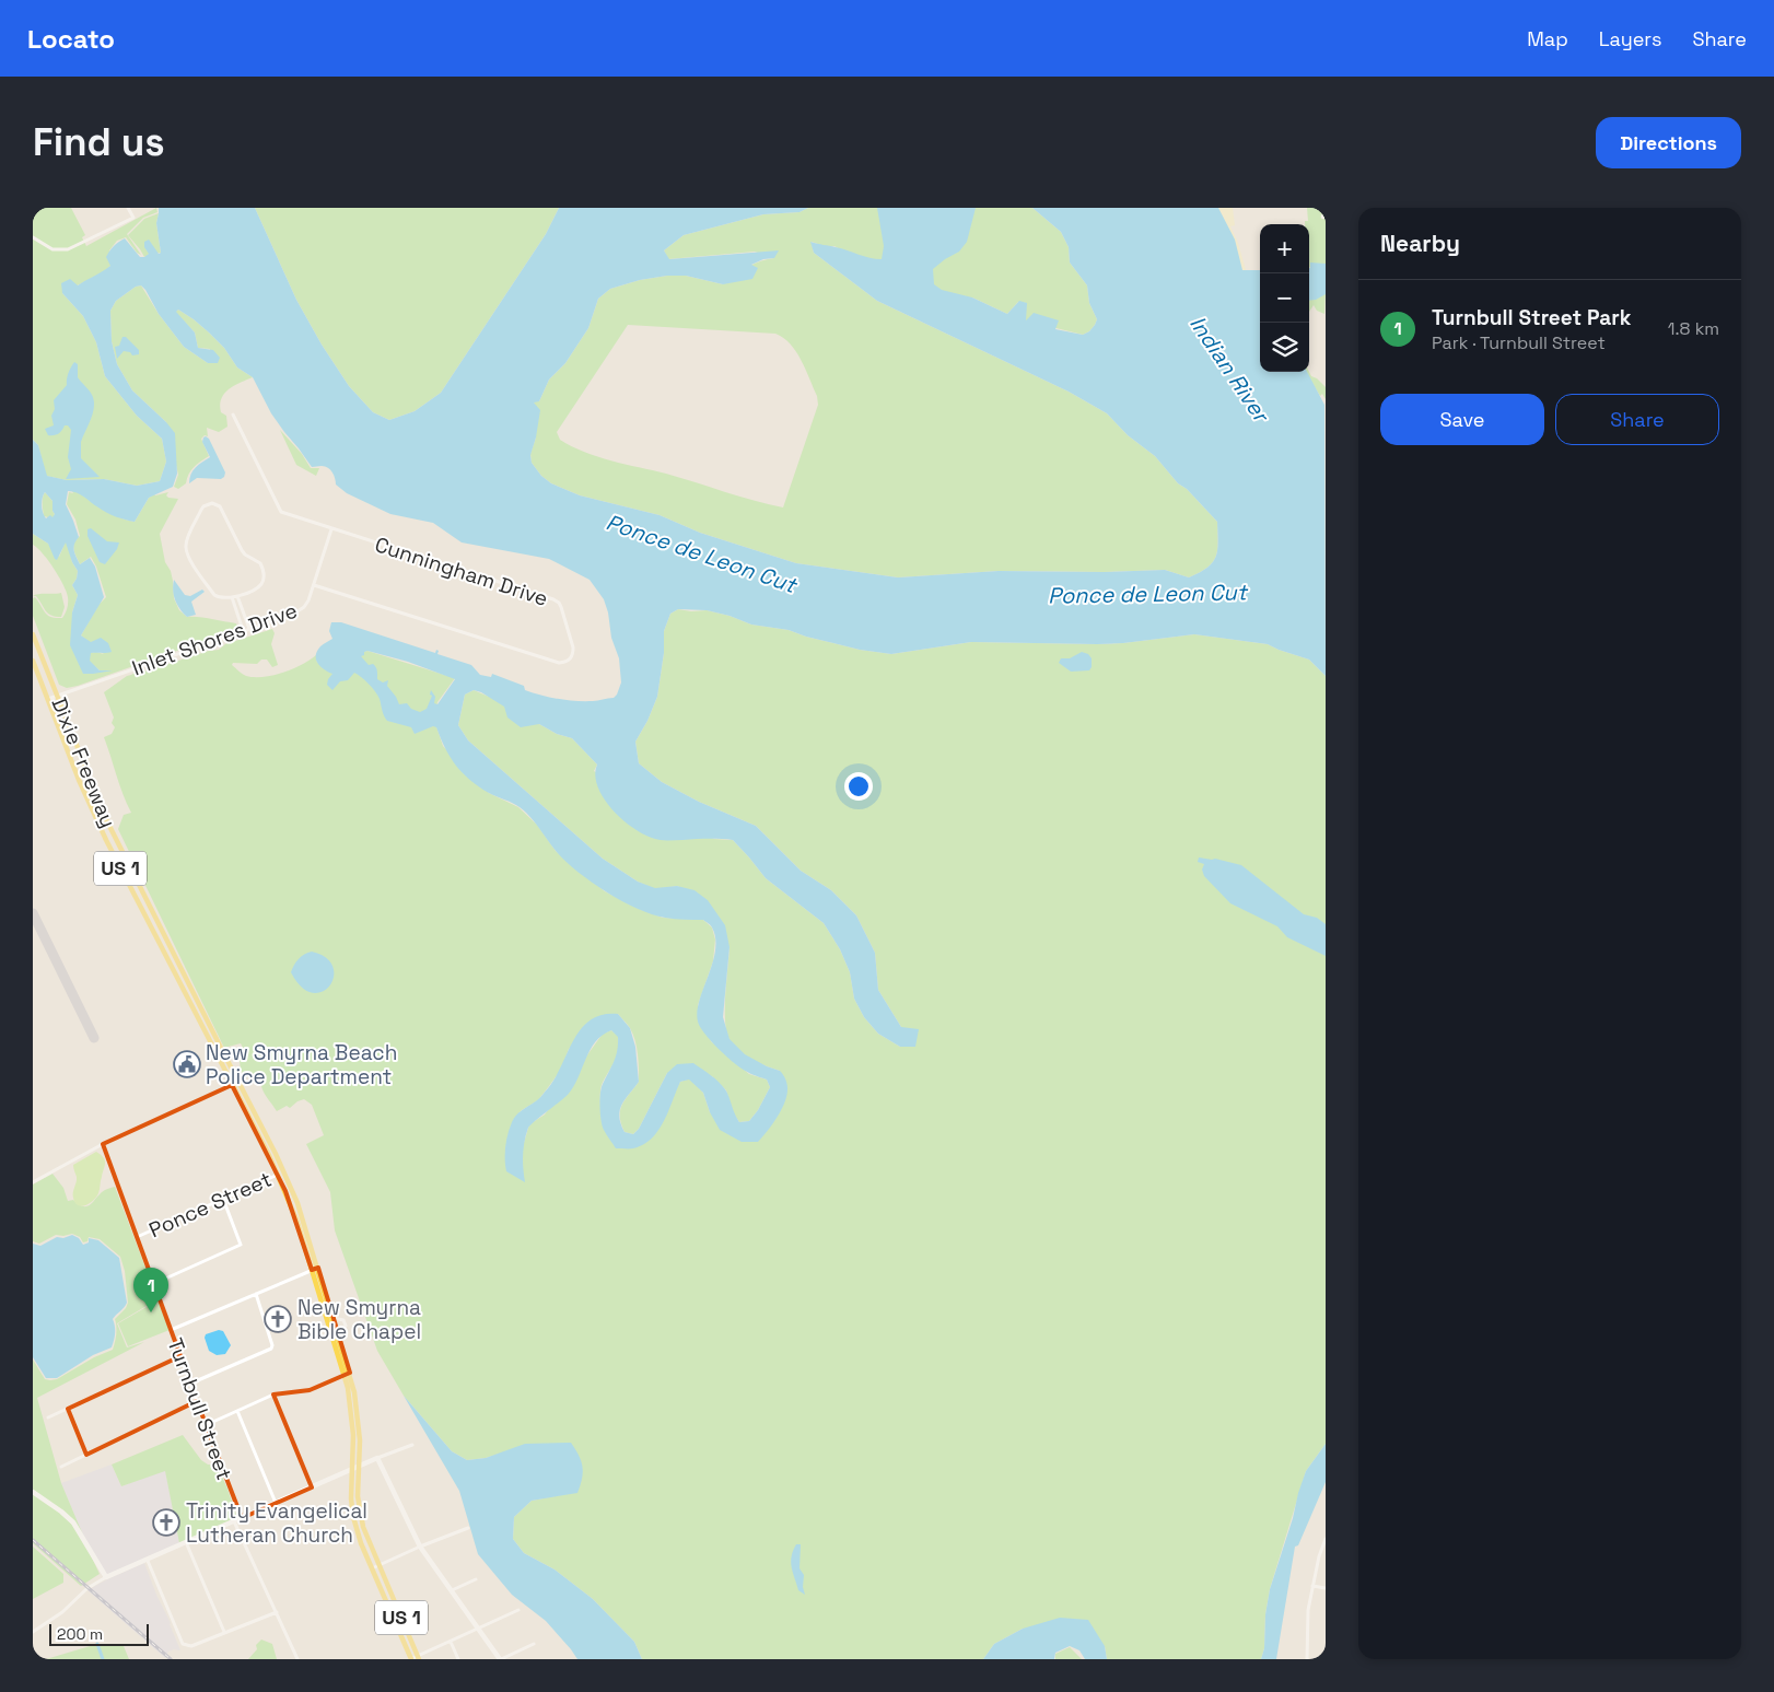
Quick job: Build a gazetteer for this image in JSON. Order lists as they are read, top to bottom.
{
  "streets": {
    "main road": ["Dixie Freeway", "US 1"],
    "street": [
      "Cunningham Drive",
      "Inlet Shores Drive",
      "Ponce Street",
      "Turnbull Street"
    ]
  },
  "crossings": [
    ["Cunningham Drive", "Inlet Shores Drive"],
    ["Inlet Shores Drive", "Dixie Freeway"],
    ["Dixie Freeway", "US 1"],
    ["Dixie Freeway", "Ponce Street"],
    ["Ponce Street", "Turnbull Street"]
  ],
  "water": ["Indian River", "Ponce de Leon Cut"],
  "places": {
    "public building": ["New Smyrna Beach Police Department"],
    "church": ["New Smyrna Bible Chapel", "Trinity Evangelical Lutheran Church"]
  },
  "scale_bar": "200 m",
  "page": {
    "header": "Locato",
    "nav": ["Map", "Layers", "Share"],
    "buttons": [
      "Directions",
      ["Save", "Share"]
    ],
    "title": "Find us",
    "heading": "Nearby",
    "map_buttons": ["+", "−"],
    "list": [
      {
        "mark": "1",
        "name": "Turnbull Street Park",
        "note": "Park · Turnbull Street",
        "value": "1.8 km"
      }
    ],
    "pins": "1",
    "scale": "200 m"
  }
}
